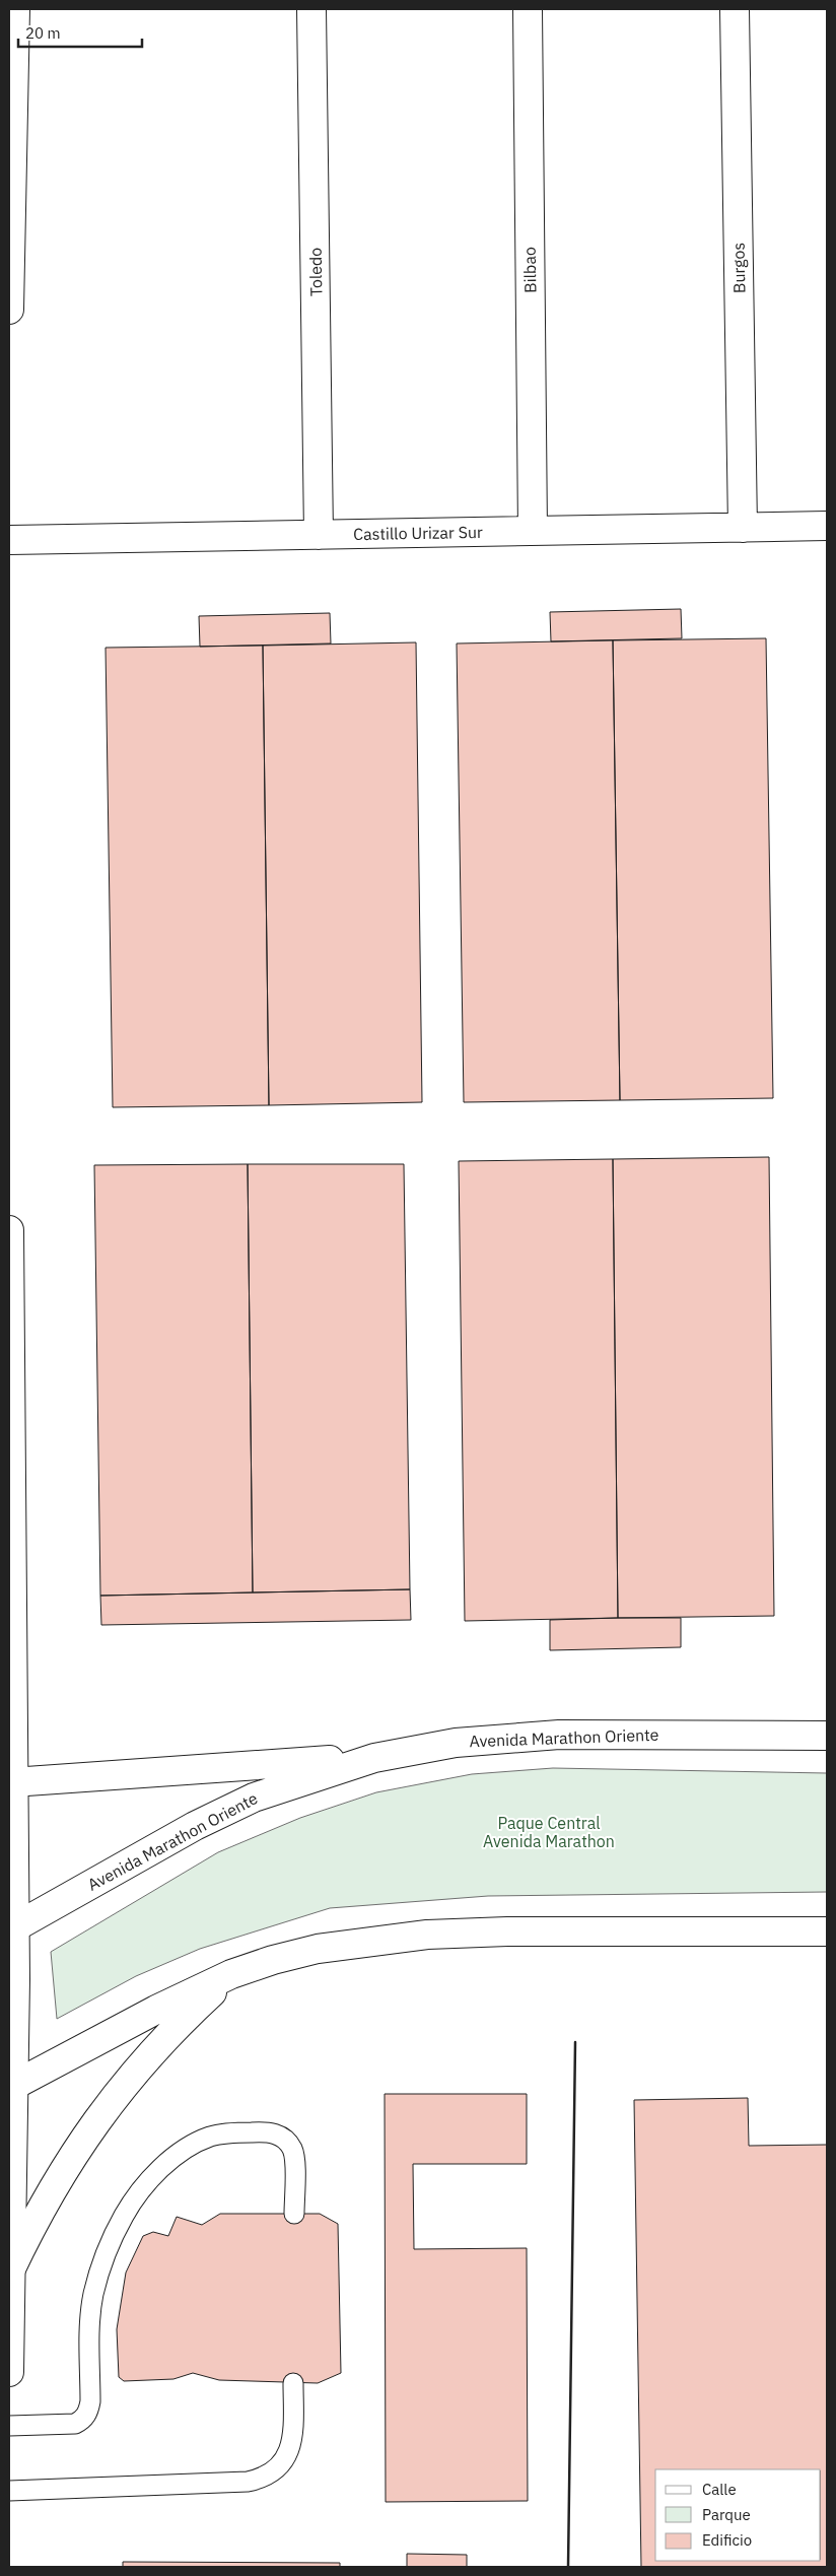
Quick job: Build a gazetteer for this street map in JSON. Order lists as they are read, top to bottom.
{
  "streets": {
    "street": [
      "Burgos",
      "Bilbao",
      "Toledo",
      "Castillo Urizar Sur",
      "Avenida Marathon Oriente"
    ]
  },
  "crossings": [
    ["Burgos", "Castillo Urizar Sur"],
    ["Bilbao", "Castillo Urizar Sur"],
    ["Toledo", "Castillo Urizar Sur"]
  ],
  "parks": ["Paque Central Avenida Marathon"],
  "legend": ["Calle", "Parque", "Edificio"],
  "scale_bar": "20 m"
}
